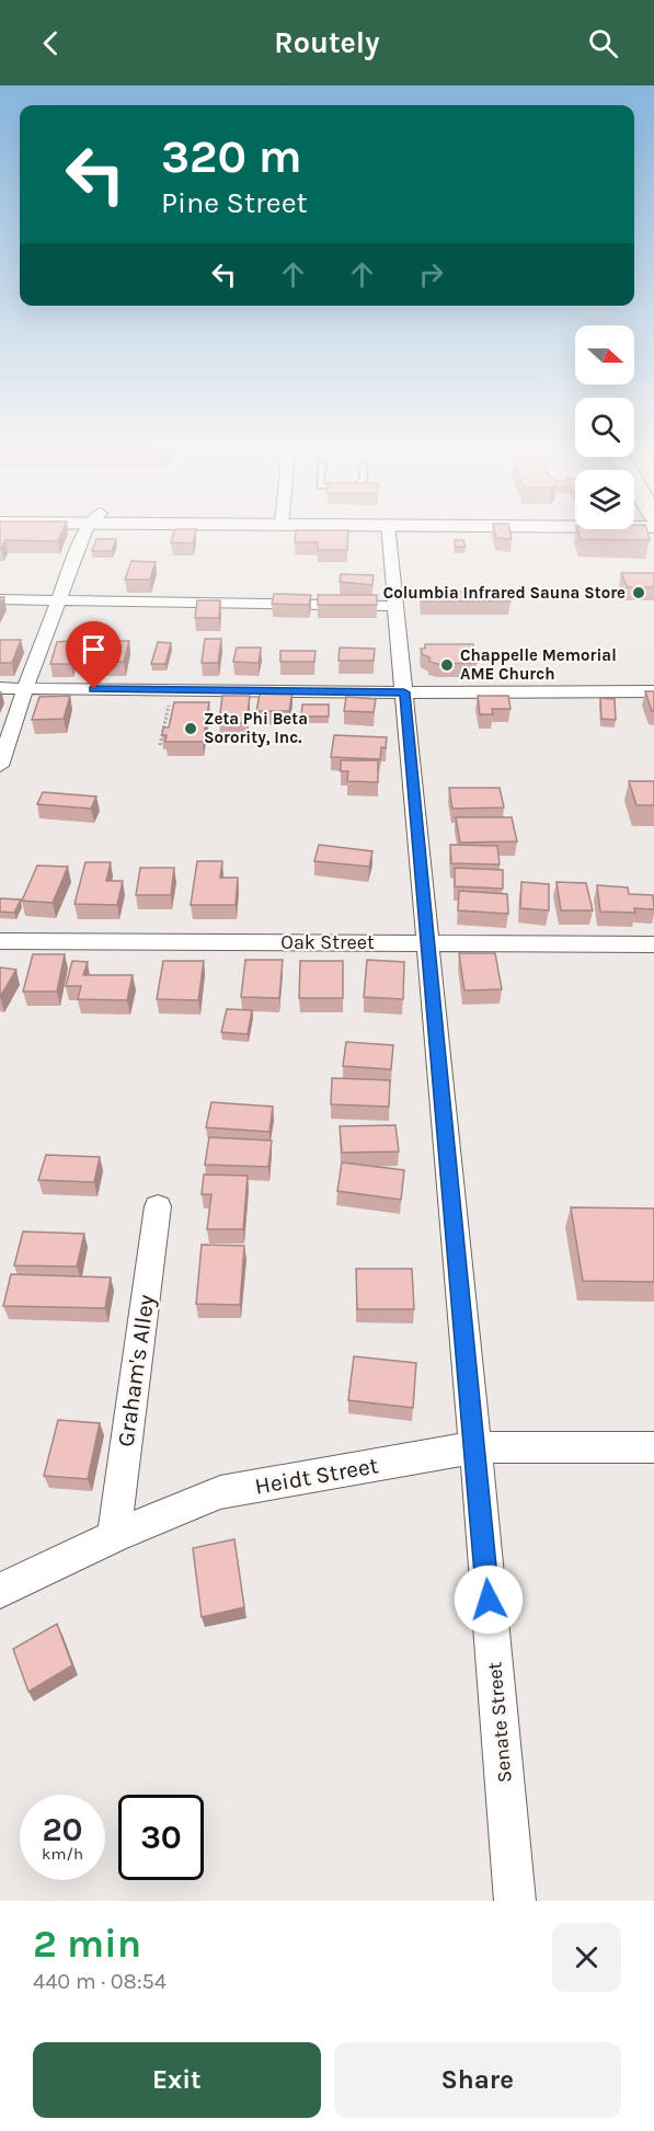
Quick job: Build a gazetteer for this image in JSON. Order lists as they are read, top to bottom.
{
  "streets": {
    "street": [
      "Oak Street",
      "Graham's Alley",
      "Heidt Street",
      "Senate Street"
    ]
  },
  "crossings": [
    ["Oak Street", "Senate Street"],
    ["Graham's Alley", "Heidt Street"],
    ["Heidt Street", "Senate Street"]
  ],
  "places": ["Columbia Infrared Sauna Store", "Chappelle Memorial AME Church", "Zeta Phi Beta Sorority, Inc."],
  "north": "right",
  "page": {
    "header": "Routely",
    "turn": ["320 m", "Pine Street"],
    "speed": "20 km/h",
    "limit": "30",
    "heading": ["2 min", "440 m · 08:54"],
    "buttons": ["Exit", "Share"]
  }
}
